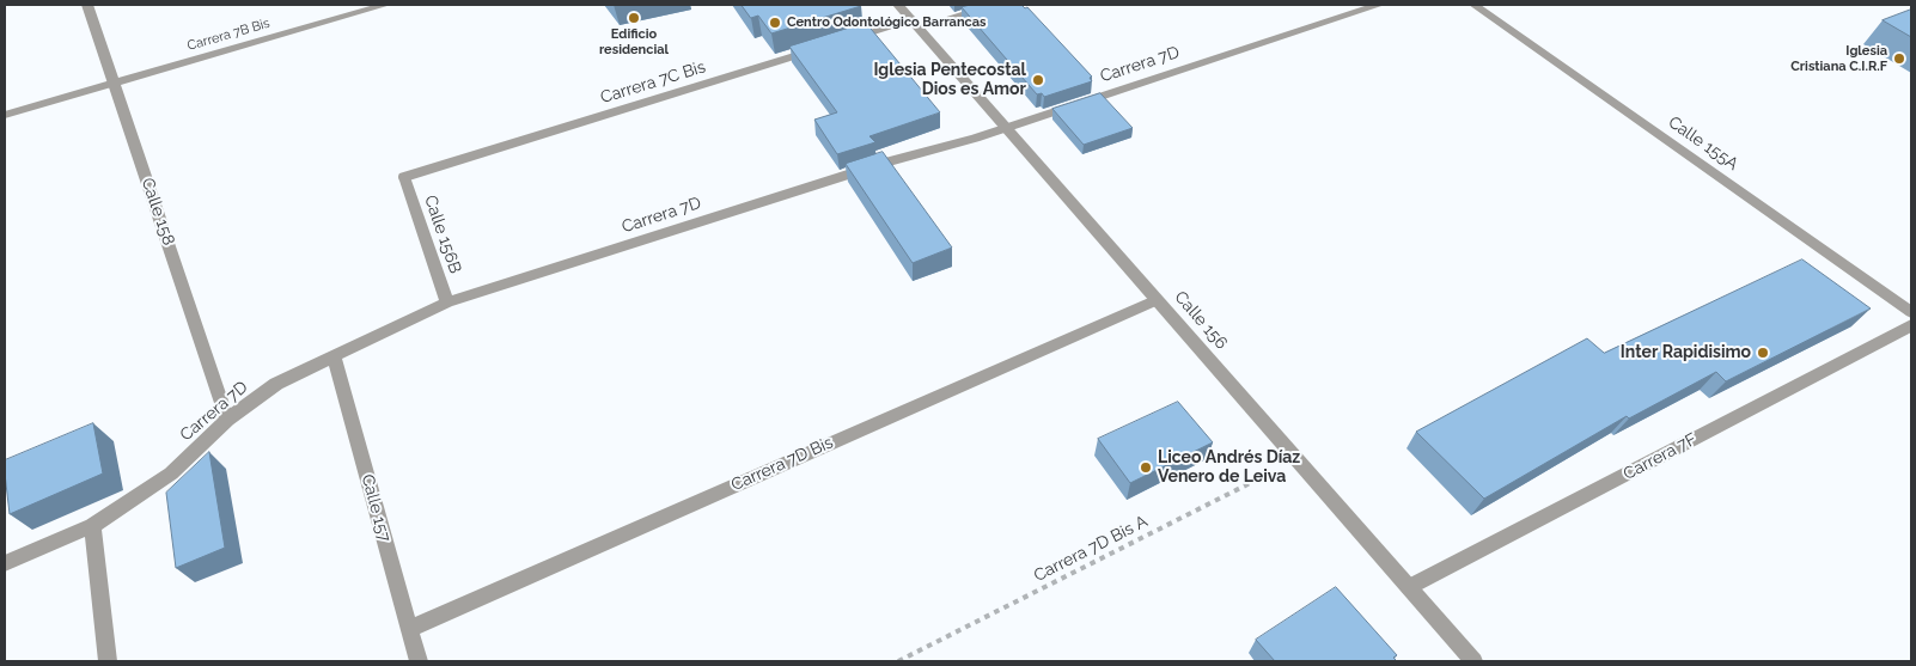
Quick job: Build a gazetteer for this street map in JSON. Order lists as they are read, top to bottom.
{
  "streets": {
    "street": [
      "Carrera 7B Bis",
      "Carrera 7D",
      "Carrera 7C Bis",
      "Calle 155A",
      "Calle 158",
      "Calle 156B",
      "Calle 156",
      "Carrera 7F",
      "Carrera 7D Bis",
      "Calle 157"
    ],
    "path": ["Carrera 7D Bis A"]
  },
  "crossings": [
    ["Carrera 7B Bis", "Calle 158"],
    ["Carrera 7D", "Calle 158"],
    ["Carrera 7D", "Calle 156B"],
    ["Carrera 7D", "Calle 156"],
    ["Carrera 7D", "Calle 157"],
    ["Carrera 7C Bis", "Calle 156B"],
    ["Calle 156", "Carrera 7F"],
    ["Calle 156", "Carrera 7D Bis"],
    ["Calle 156", "Carrera 7D Bis A"],
    ["Carrera 7D Bis", "Calle 157"]
  ],
  "places": [
    "Edificio residencial",
    "Centro Odontológico Barrancas",
    "Iglesia Cristiana C.I.R.F",
    "Iglesia Pentecostal Dios es Amor",
    "Inter Rapidisimo",
    "Liceo Andrés Díaz Venero de Leiva"
  ]
}
